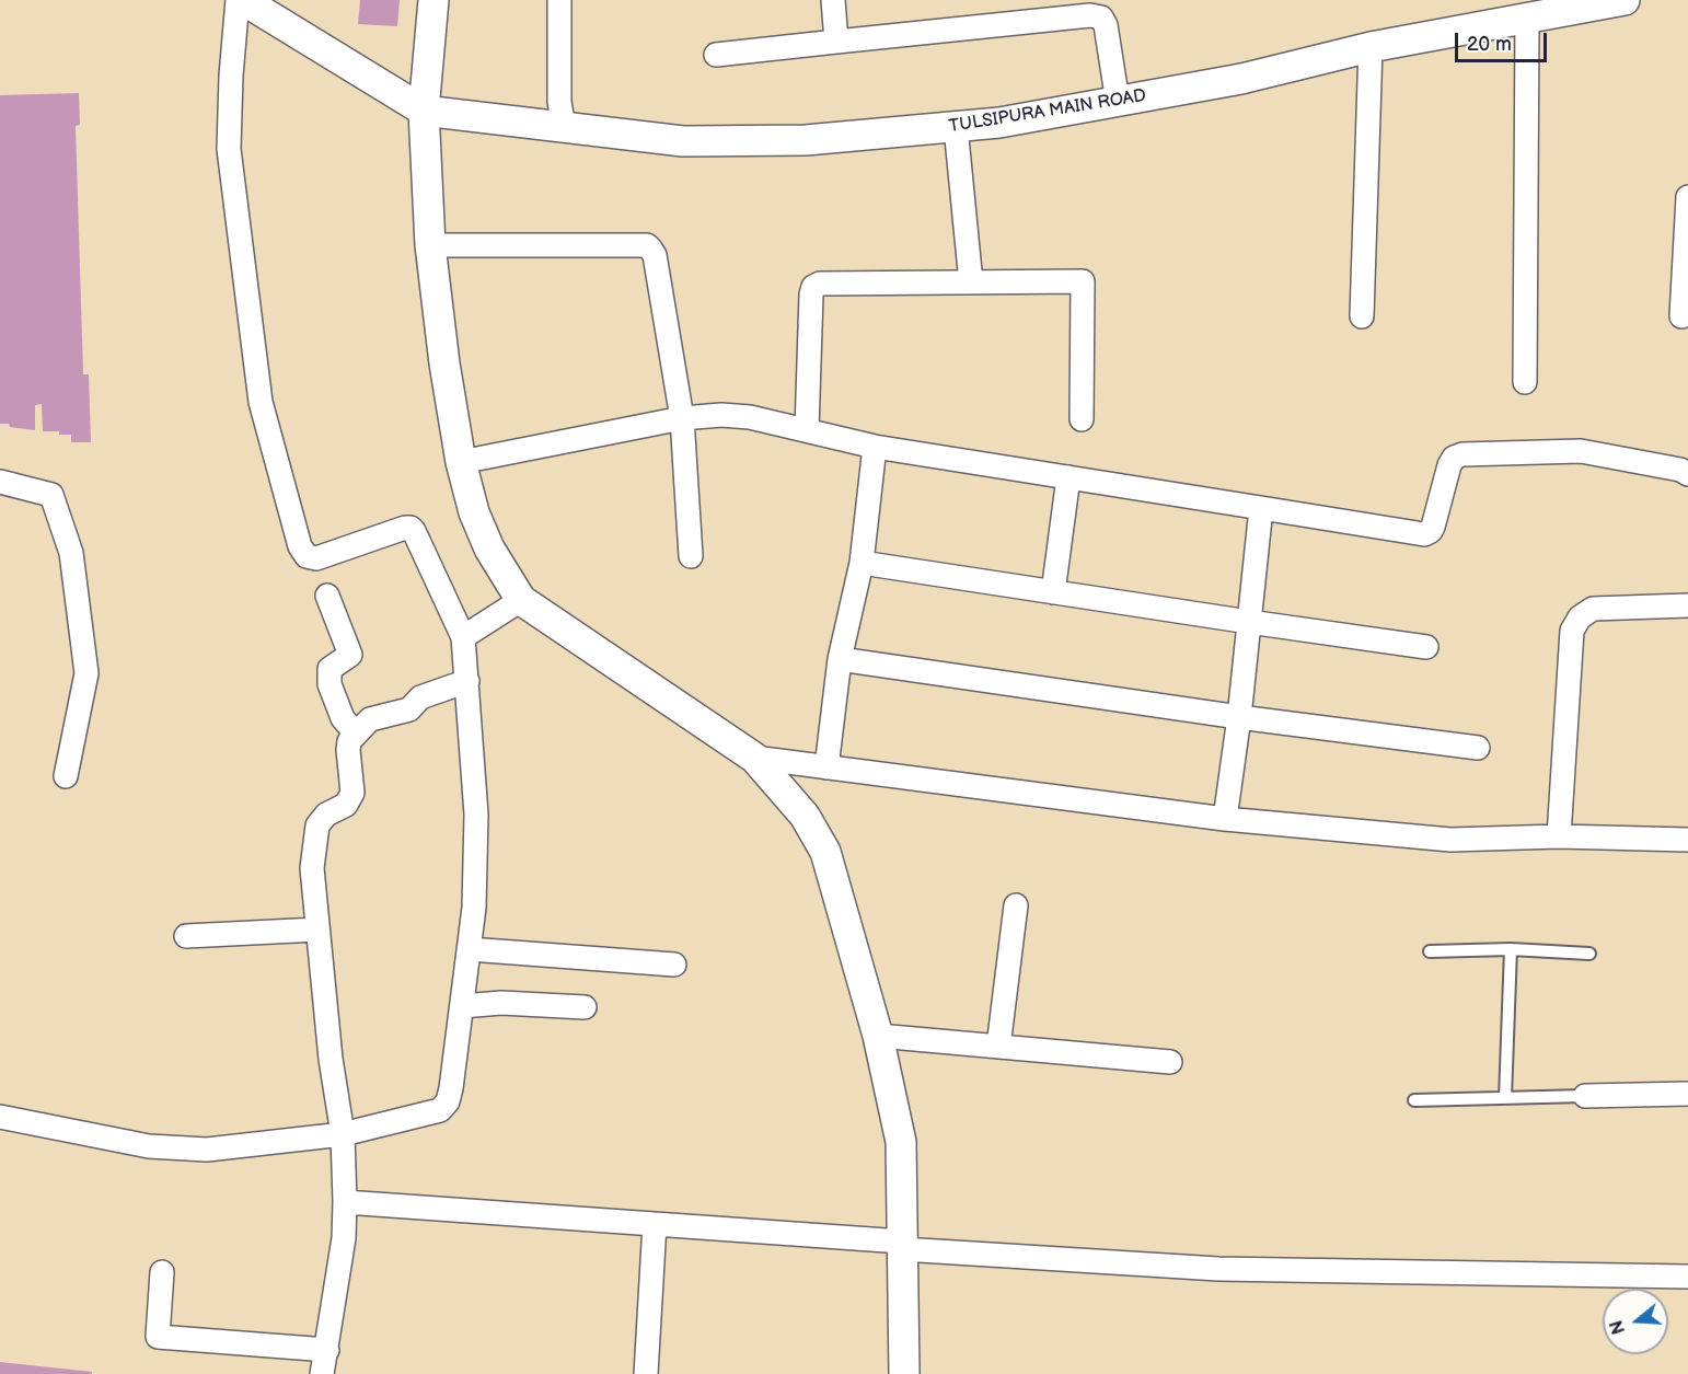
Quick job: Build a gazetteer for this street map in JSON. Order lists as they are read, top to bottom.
{
  "streets": {
    "street": ["TULSIPURA MAIN ROAD"]
  },
  "scale_bar": "20 m",
  "north": "left"
}
